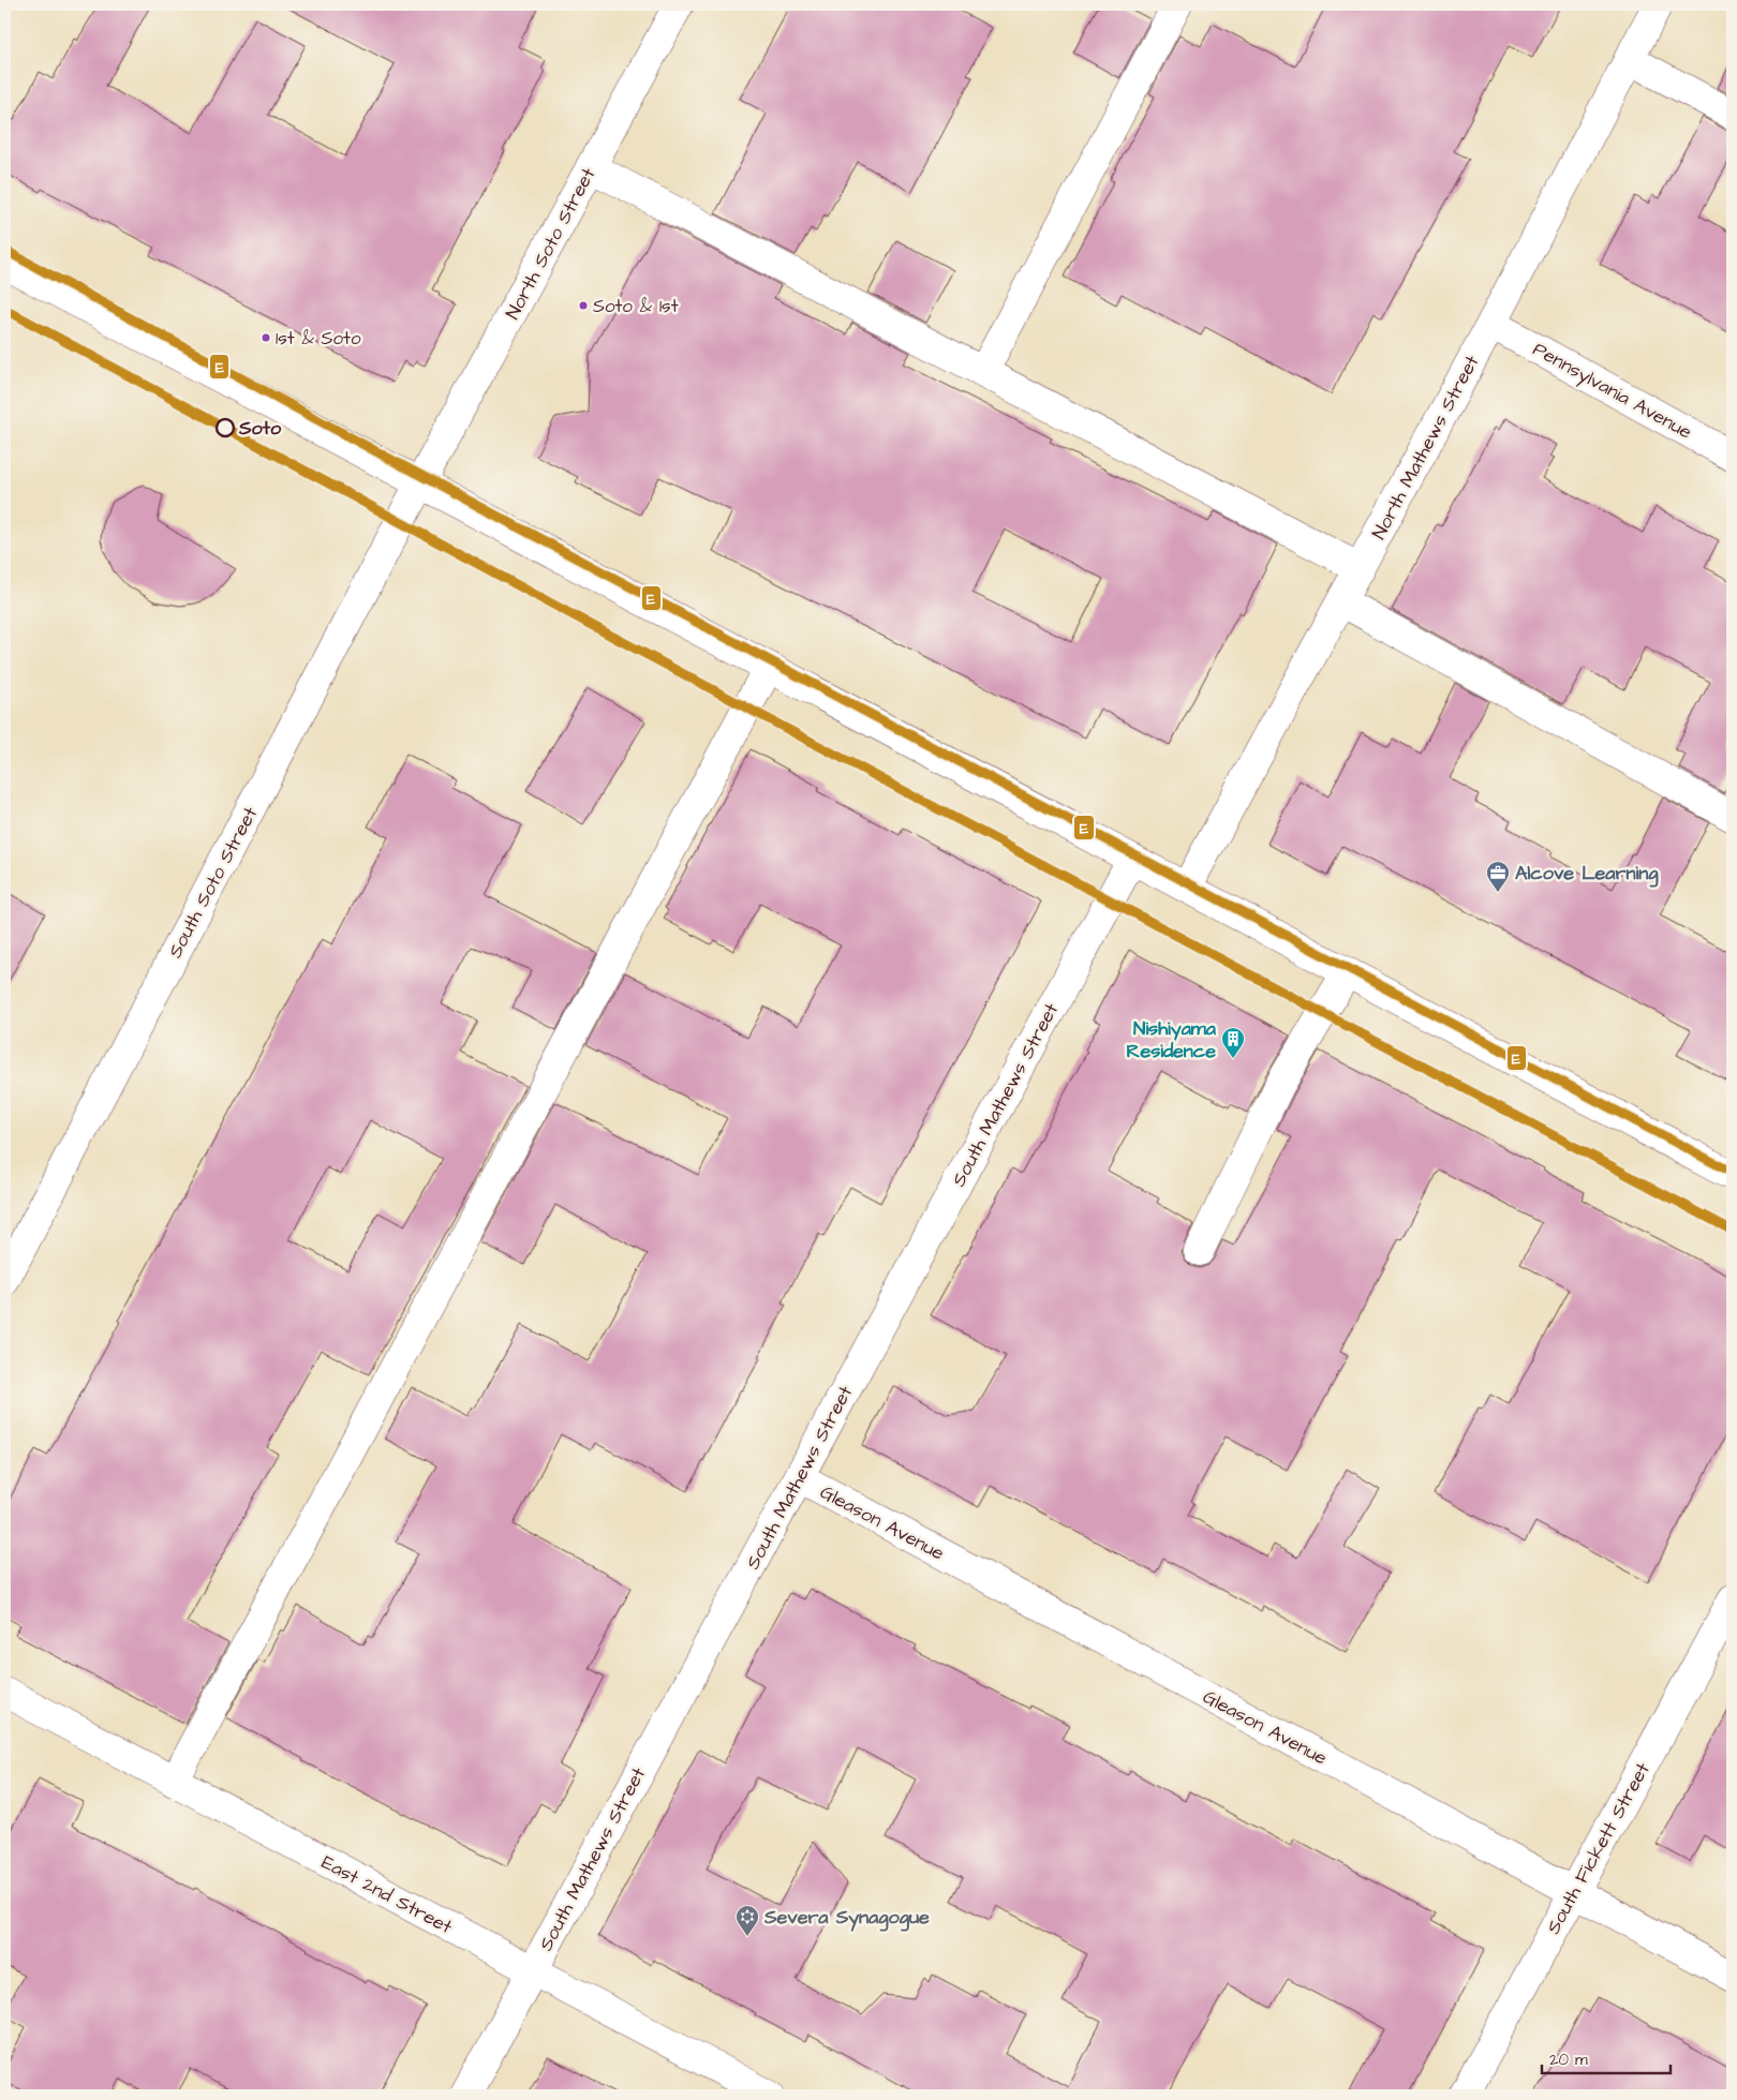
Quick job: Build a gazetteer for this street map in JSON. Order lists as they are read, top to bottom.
{
  "streets": {
    "street": [
      "North Soto Street",
      "Pennsylvania Avenue",
      "North Mathews Street",
      "South Soto Street",
      "South Mathews Street",
      "Gleason Avenue",
      "South Fickett Street",
      "East 2nd Street"
    ]
  },
  "crossings": [
    ["North Soto Street", "South Soto Street"],
    ["Pennsylvania Avenue", "North Mathews Street"],
    ["South Mathews Street", "Gleason Avenue"],
    ["South Mathews Street", "East 2nd Street"],
    ["Gleason Avenue", "South Fickett Street"]
  ],
  "places": {
    "other": ["Soto & 1st", "1st & Soto", "Soto"],
    "office": ["Alcove Learning"],
    "building": ["Nishiyama Residence"],
    "synagogue": ["Severa Synagogue"]
  },
  "lines": ["transit line E"],
  "scale_bar": "20 m"
}
